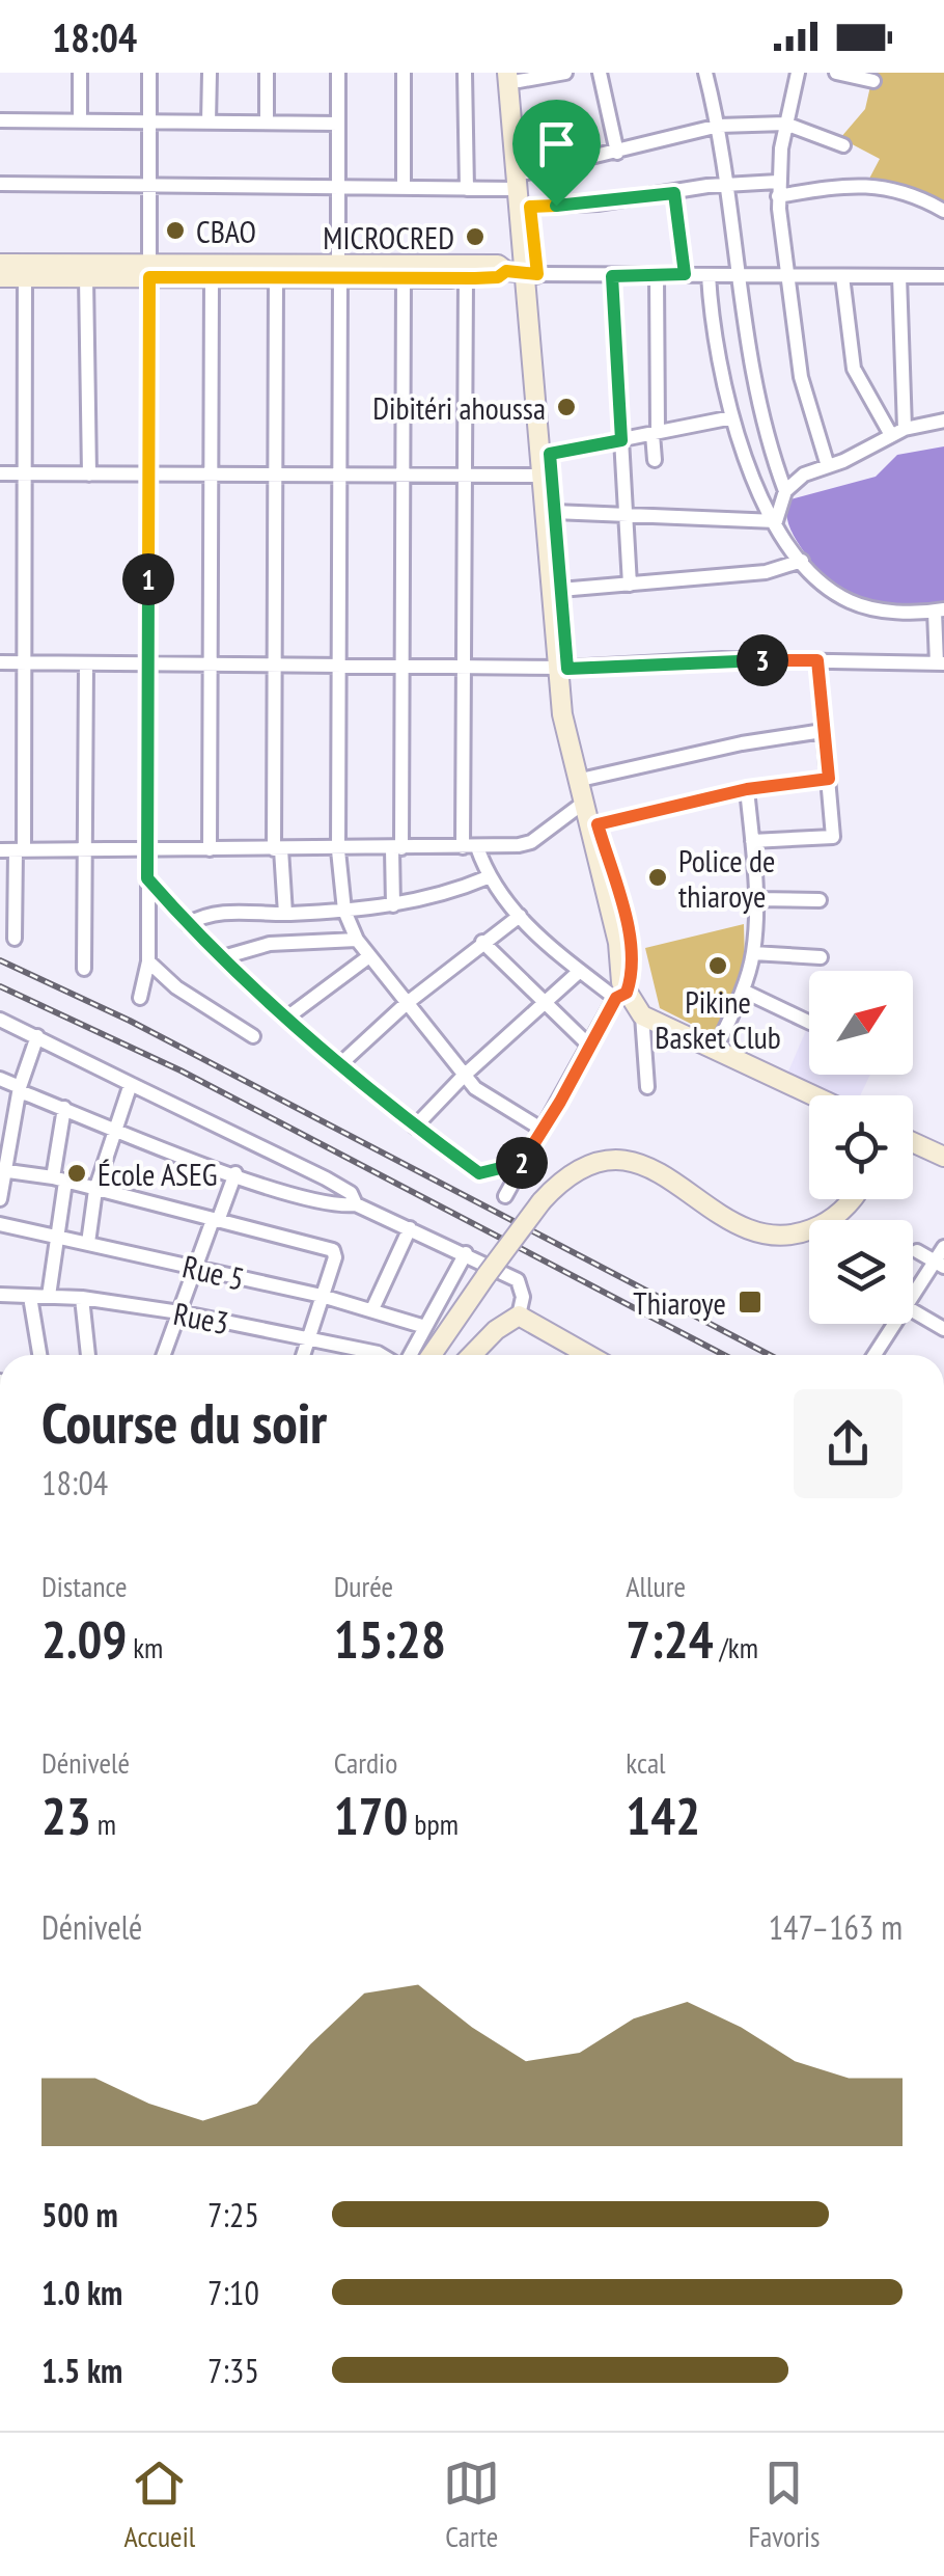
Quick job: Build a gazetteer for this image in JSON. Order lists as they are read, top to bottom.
{
  "streets": {
    "street": ["Rue 5", "Rue3"]
  },
  "places": {
    "other": [
      "CBAO",
      "MICROCRED",
      "Dibitéri ahoussa",
      "Police de thiaroye",
      "Pikine Basket Club",
      "École ASEG"
    ],
    "transit": ["Thiaroye"]
  },
  "north": "top right",
  "page": {
    "status": "18:04",
    "pins": ["1", "3", "2"],
    "heading": ["Course du soir", "18:04"],
    "stats": [
      ["Distance", "2.09 km"],
      ["Durée", "15:28"],
      ["Allure", "7:24 /km"],
      ["Dénivelé", "23 m"],
      ["Cardio", "170 bpm"],
      ["kcal", "142"]
    ],
    "chart": ["Dénivelé", "147–163 m"],
    "list": [
      {
        "name": "500 m",
        "note": "7:25"
      },
      {
        "name": "1.0 km",
        "note": "7:10"
      },
      {
        "name": "1.5 km",
        "note": "7:35"
      }
    ],
    "tabs": ["Accueil", "Carte", "Favoris"]
  }
}
